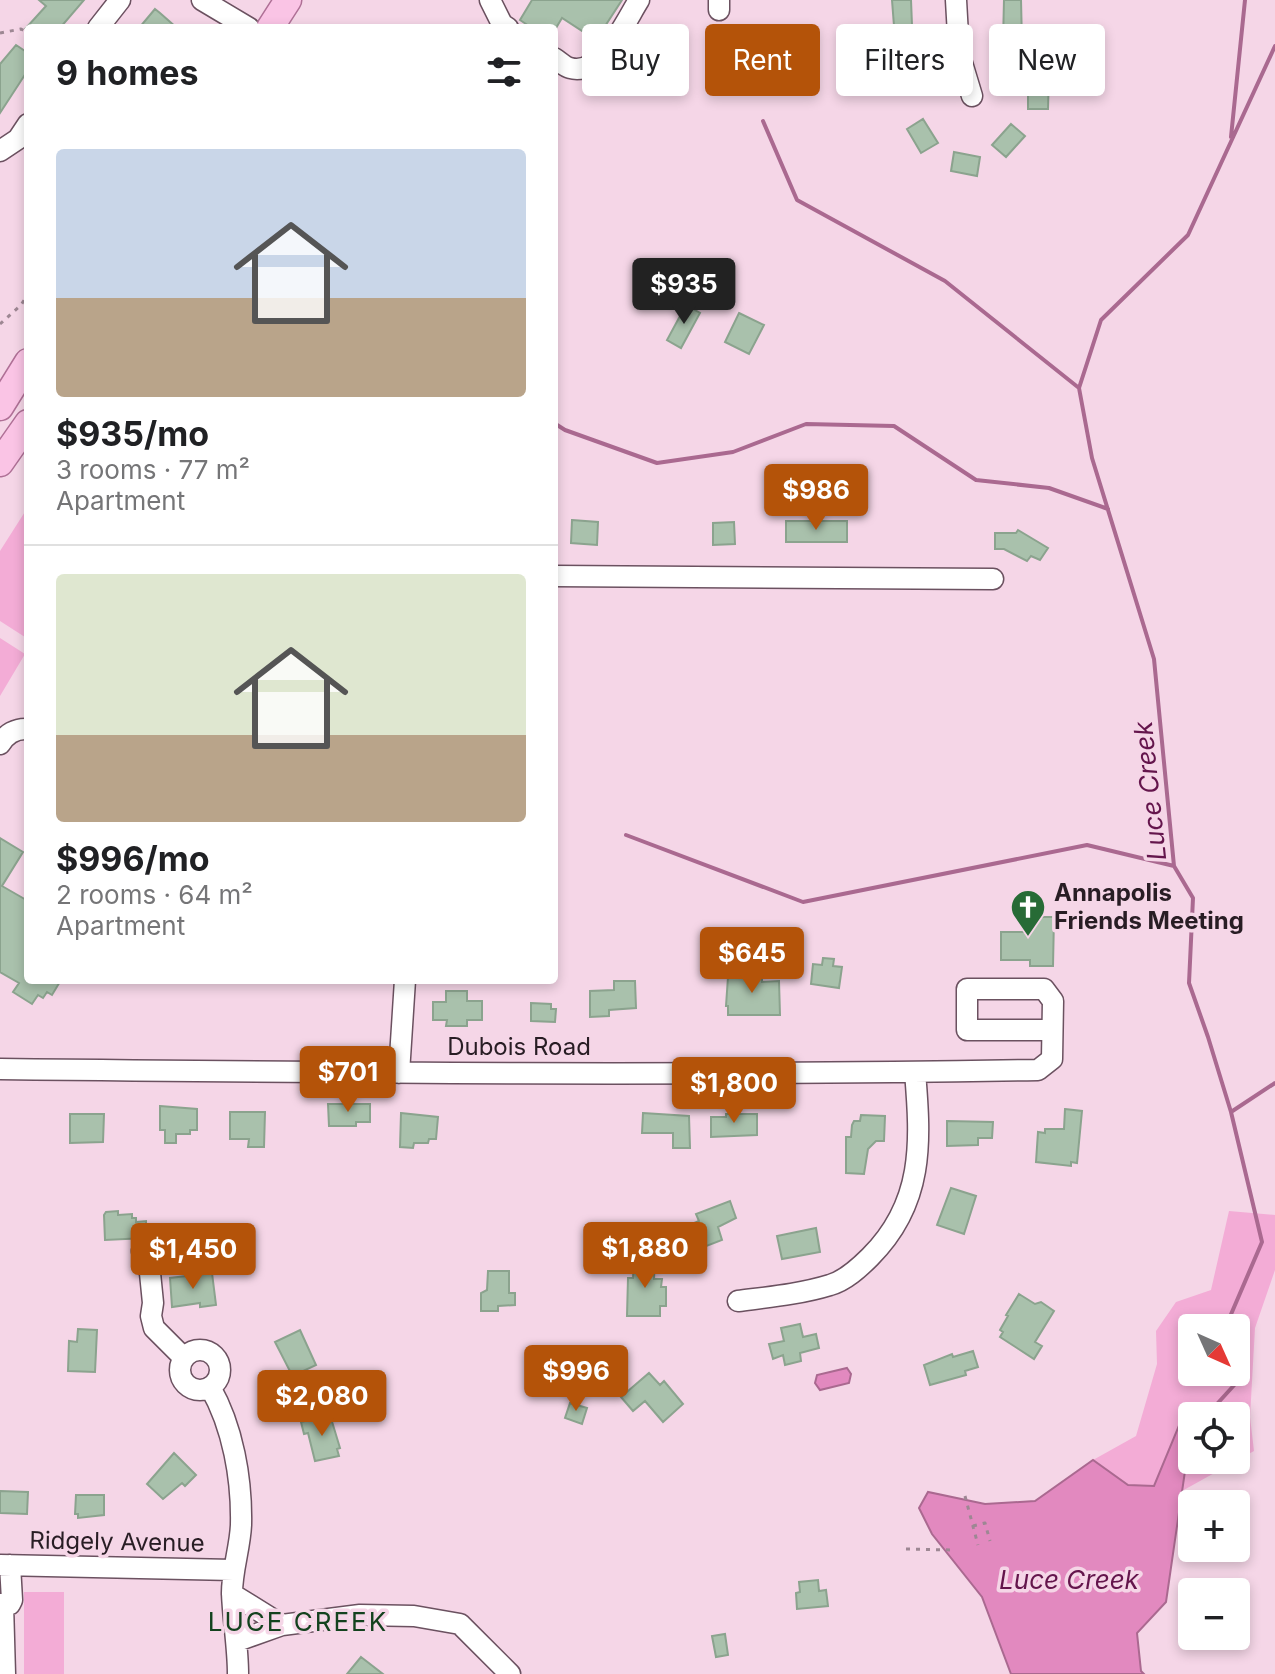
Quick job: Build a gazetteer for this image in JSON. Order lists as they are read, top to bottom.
{
  "streets": {
    "street": ["Dubois Road", "Ridgely Avenue"]
  },
  "districts": ["LUCE CREEK"],
  "water": ["Luce Creek"],
  "places": {
    "church": ["Annapolis Friends Meeting"]
  },
  "north": "bottom right",
  "page": {
    "chip": [
      "Buy",
      "Rent",
      "Filters",
      "New"
    ],
    "heading": "9 homes",
    "list": [
      {
        "name": "$935/mo",
        "note": "3 rooms · 77 m² · Apartment"
      },
      {
        "name": "$996/mo",
        "note": "2 rooms · 64 m² · Apartment"
      }
    ],
    "price": [
      "$935",
      "$986",
      "$645",
      "$701",
      "$1,800",
      "$1,880",
      "$1,450",
      "$996",
      "$2,080"
    ],
    "map_buttons": ["+", "−"]
  }
}
